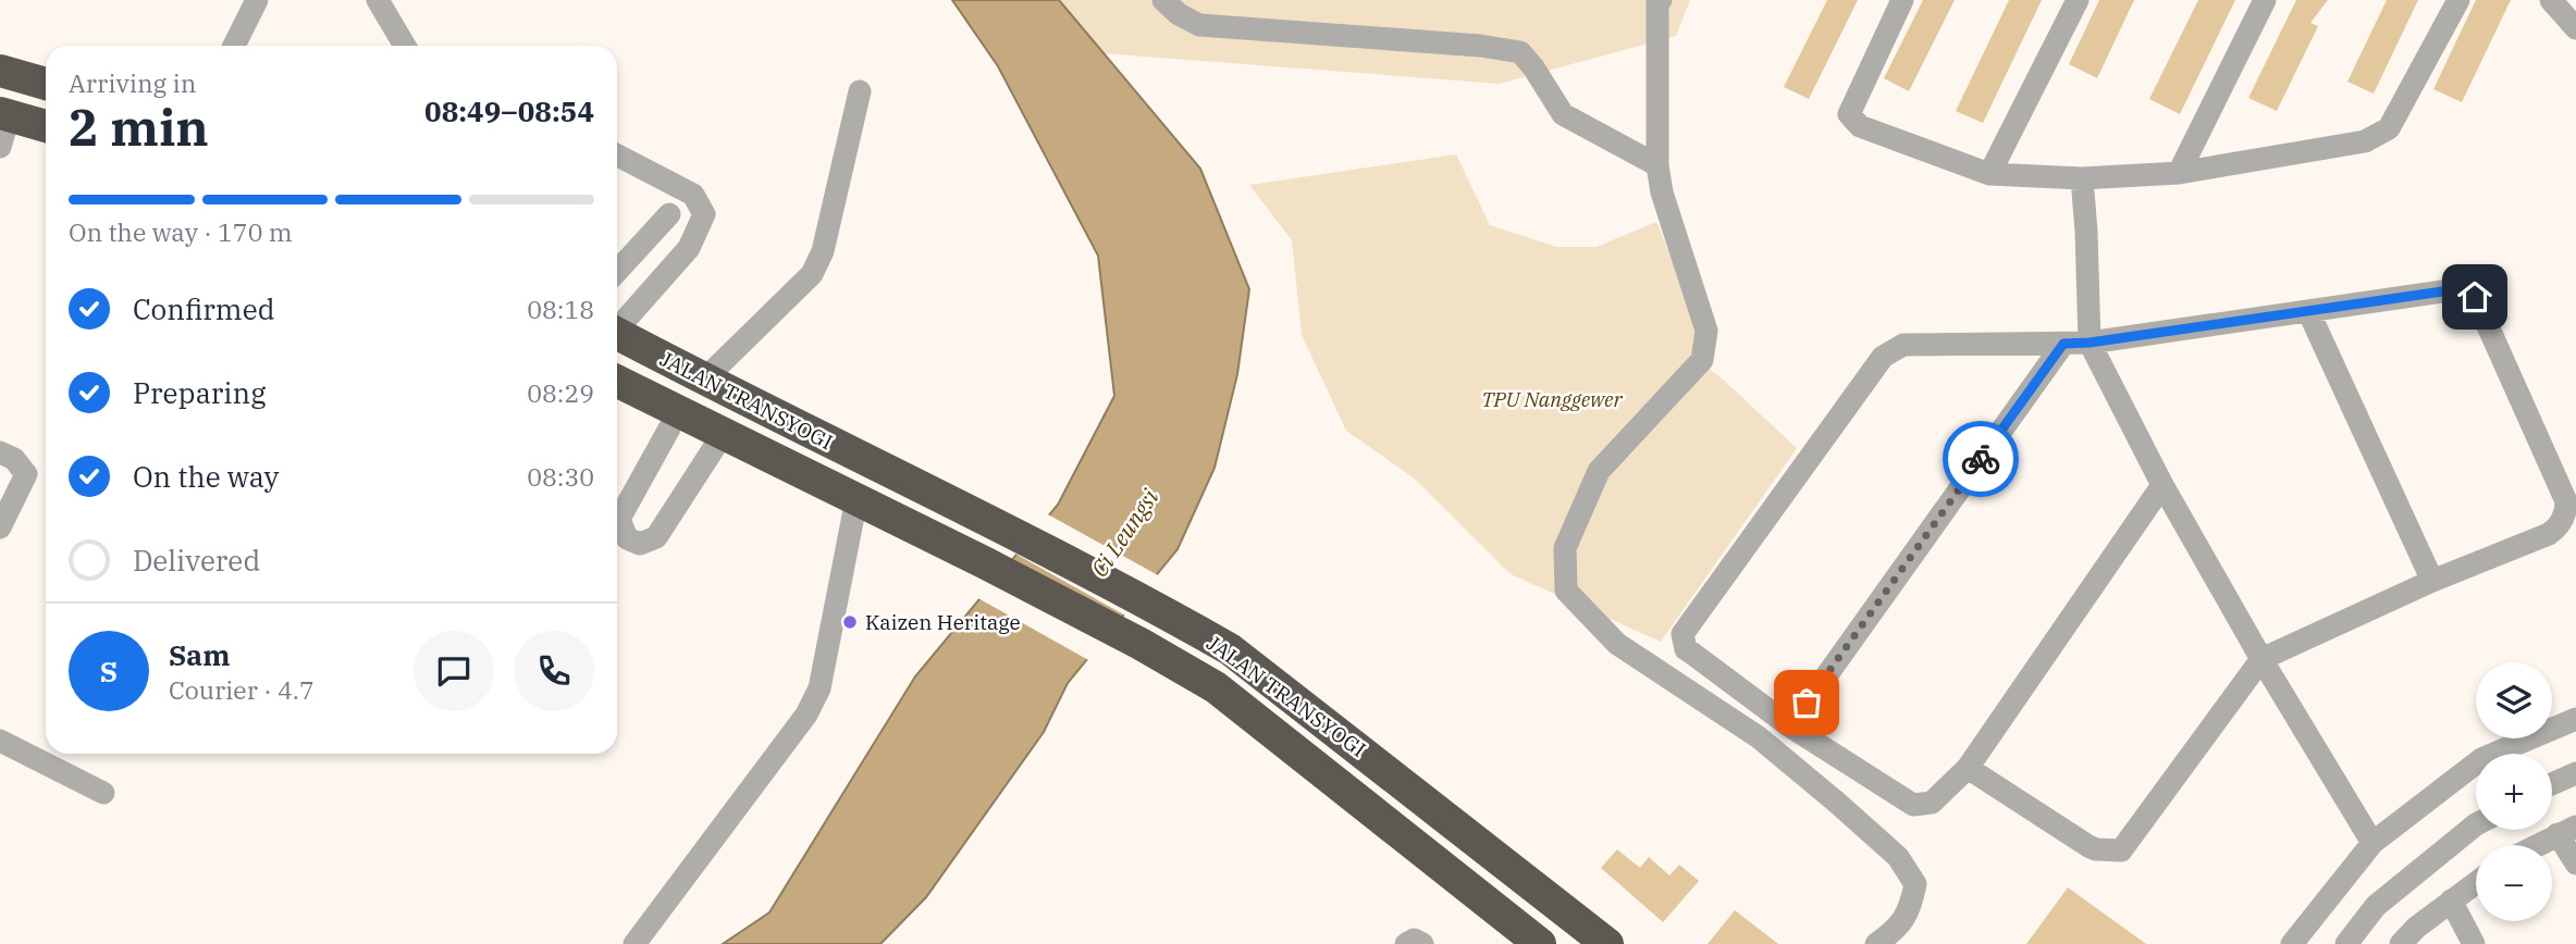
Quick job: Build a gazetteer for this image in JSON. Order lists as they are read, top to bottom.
{
  "streets": {
    "highway": ["JALAN TRANSYOGI"]
  },
  "water": ["Ci Leungsi"],
  "parks": ["TPU Nanggewer"],
  "places": ["Kaizen Heritage"],
  "page": {
    "heading": ["2 min", "Arriving in", "08:49–08:54"],
    "panel": ["Sam", "Courier · 4.7"],
    "bar": "On the way · 170 m",
    "list": [
      ["Confirmed", "08:18"],
      ["Preparing", "08:29"],
      ["On the way", "08:30"],
      "Delivered"
    ],
    "round": "S",
    "map_buttons": ["+", "−"]
  }
}
